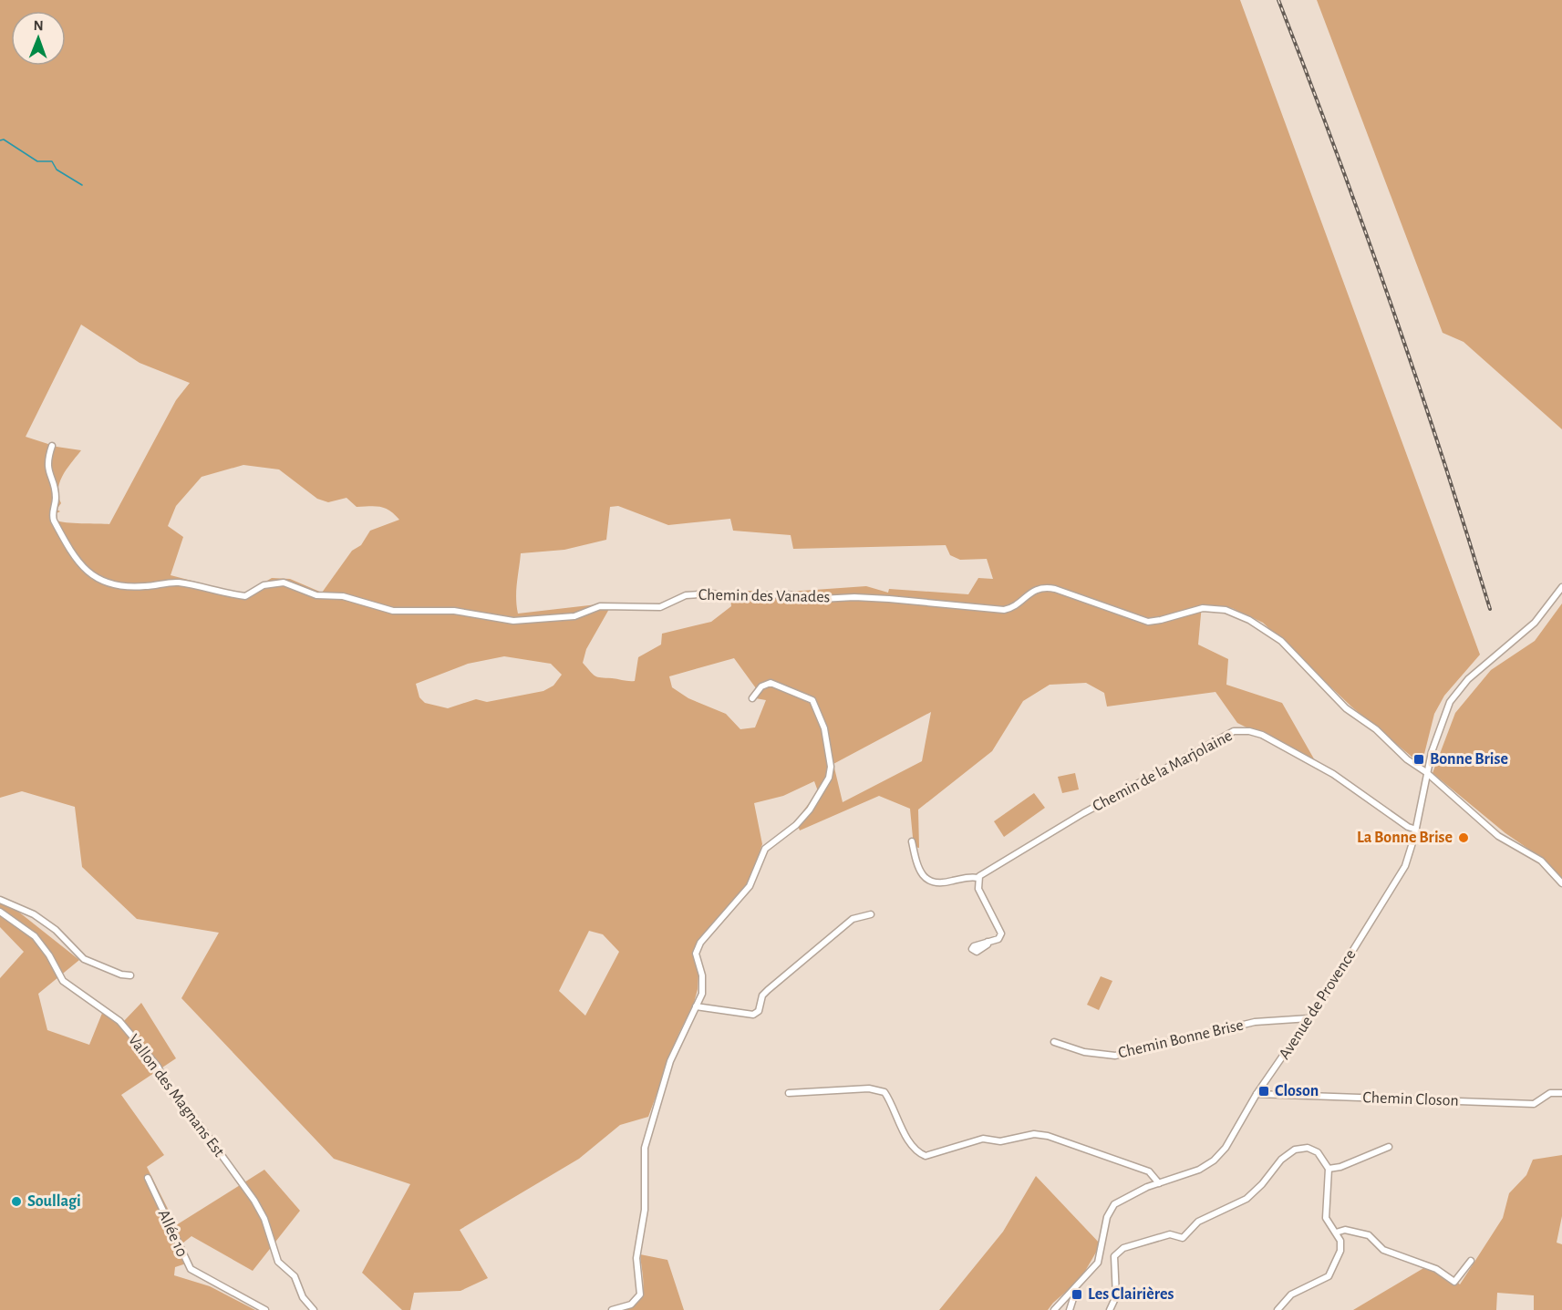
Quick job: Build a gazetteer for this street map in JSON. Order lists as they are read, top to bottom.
{
  "streets": {
    "street": [
      "Chemin des Vanades",
      "Chemin de la Marjolaine",
      "Avenue de Provence",
      "Chemin Bonne Brise",
      "Vallon des Magnans Est",
      "Chemin Closon",
      "Allée 10"
    ]
  },
  "crossings": [
    ["Chemin des Vanades", "Avenue de Provence"],
    ["Chemin de la Marjolaine", "Avenue de Provence"],
    ["Avenue de Provence", "Chemin Bonne Brise"],
    ["Avenue de Provence", "Chemin Closon"]
  ],
  "places": {
    "transit": ["Bonne Brise", "Closon", "Les Clairières"],
    "other": ["La Bonne Brise", "Soullagi"]
  },
  "north": "top"
}
